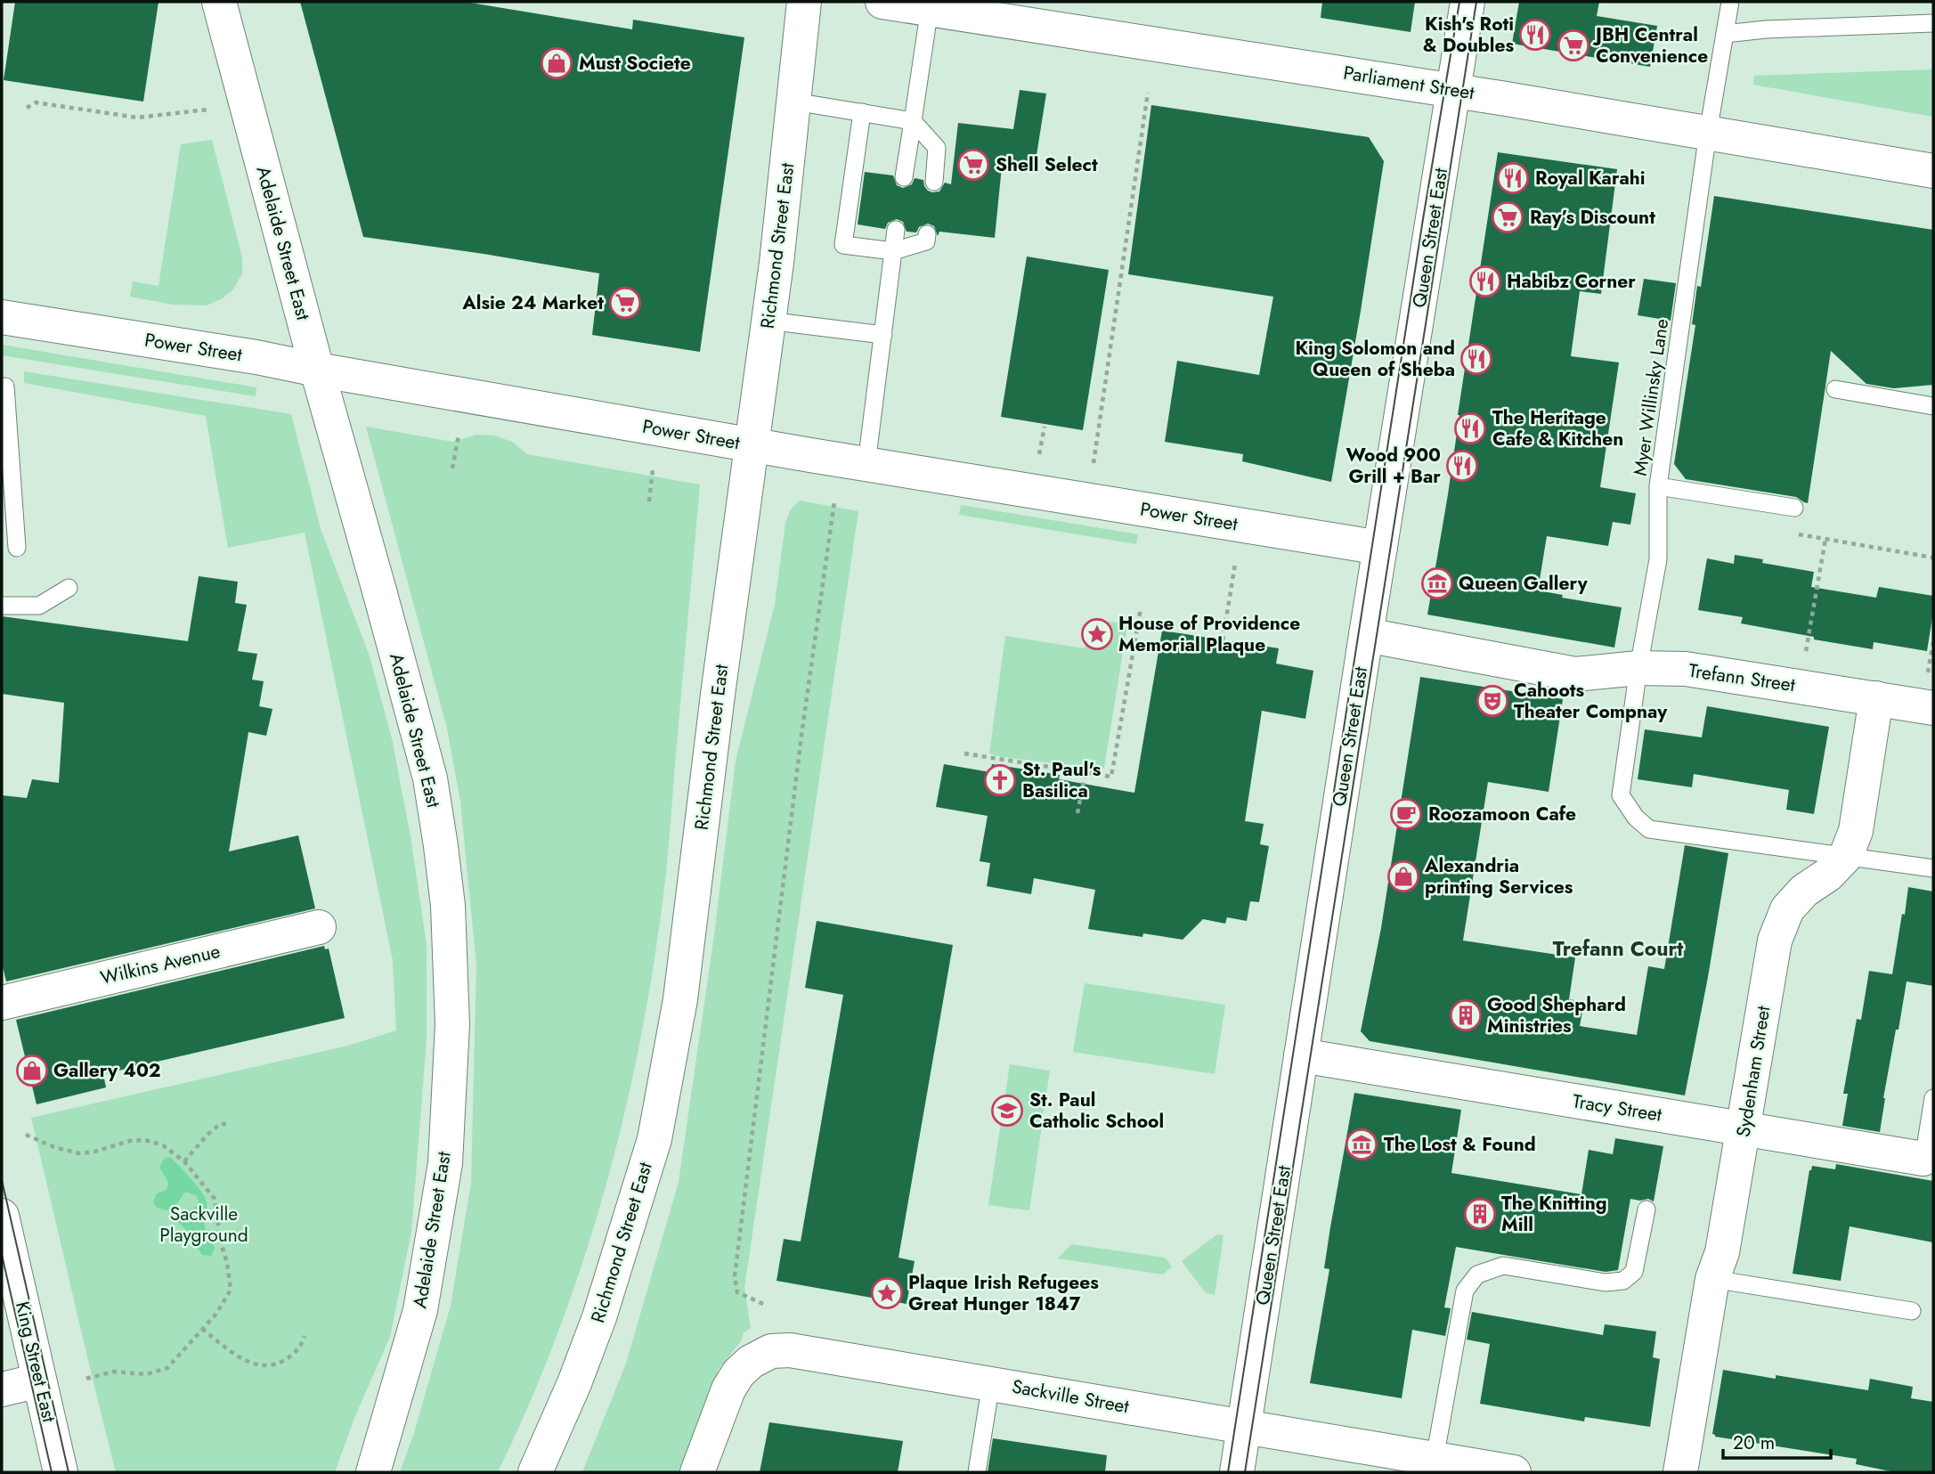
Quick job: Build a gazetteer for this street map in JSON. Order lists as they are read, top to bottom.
{
  "streets": {
    "main road": [
      "Parliament Street",
      "Queen Street East",
      "Adelaide Street East",
      "Richmond Street East",
      "Power Street",
      "Trefann Street",
      "Wilkins Avenue",
      "Sydenham Street",
      "Tracy Street",
      "King Street East",
      "Sackville Street"
    ],
    "lane": ["Myer Willinsky Lane"]
  },
  "crossings": [
    ["Parliament Street", "Queen Street East"],
    ["Parliament Street", "Myer Willinsky Lane"],
    ["Queen Street East", "Power Street"],
    ["Queen Street East", "Trefann Street"],
    ["Queen Street East", "Tracy Street"],
    ["Queen Street East", "Sackville Street"],
    ["Adelaide Street East", "Power Street"],
    ["Richmond Street East", "Power Street"],
    ["Myer Willinsky Lane", "Trefann Street"],
    ["Myer Willinsky Lane", "Sydenham Street"],
    ["Trefann Street", "Sydenham Street"],
    ["Sydenham Street", "Tracy Street"]
  ],
  "districts": ["Trefann Court"],
  "parks": ["Sackville Playground"],
  "places": {
    "restaurant": [
      "Kish's Roti & Doubles",
      "Royal Karahi",
      "Habibz Corner",
      "King Solomon and Queen of Sheba",
      "The Heritage Cafe & Kitchen",
      "Wood 900 Grill + Bar"
    ],
    "supermarket": [
      "JBH Central Convenience",
      "Shell Select",
      "Ray’s Discount",
      "Alsie 24 Market"
    ],
    "shop": ["Must Societe", "Alexandria printing Services", "Gallery 402"],
    "museum": ["Queen Gallery", "The Lost & Found"],
    "place": ["House of Providence Memorial Plaque", "Plaque Irish Refugees Great Hunger 1847"],
    "theatre": ["Cahoots Theater Compnay"],
    "church": ["St. Paul's Basilica"],
    "cafe": ["Roozamoon Cafe"],
    "building": ["Good Shephard Ministries", "The Knitting Mill"],
    "school or university": ["St. Paul Catholic School"]
  },
  "scale_bar": "20 m"
}
